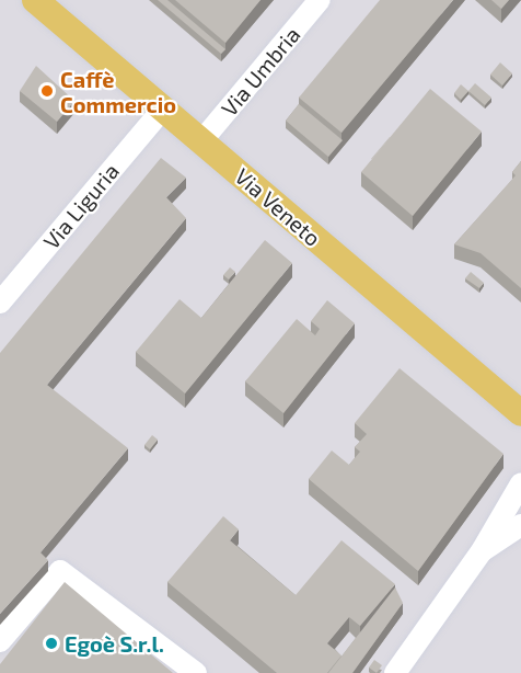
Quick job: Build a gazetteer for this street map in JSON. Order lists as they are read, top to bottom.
{
  "streets": {
    "main road": ["Via Veneto"],
    "street": ["Via Umbria", "Via Liguria"]
  },
  "crossings": [
    ["Via Umbria", "Via Veneto"],
    ["Via Liguria", "Via Veneto"]
  ],
  "places": ["Caffè Commercio", "Egoè S.r.l."]
}
